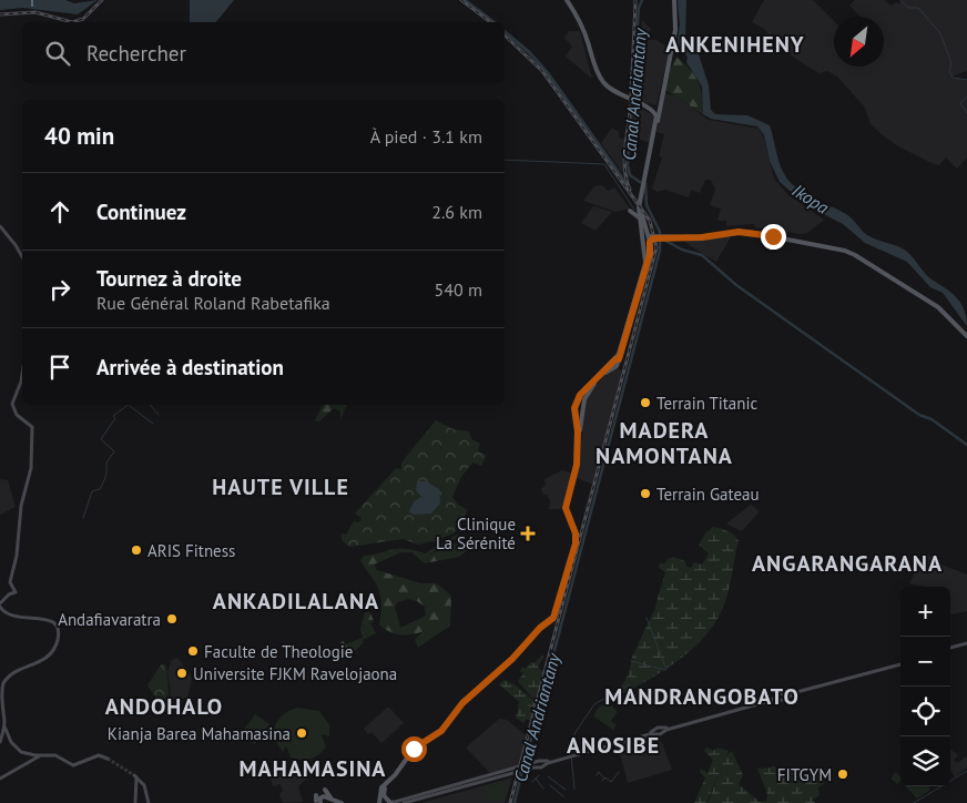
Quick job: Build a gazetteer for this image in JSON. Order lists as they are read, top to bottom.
{
  "districts": [
    "ANKENIHENY",
    "MADERA NAMONTANA",
    "HAUTE VILLE",
    "ANGARANGARANA",
    "ANKADILALANA",
    "MANDRANGOBATO",
    "ANDOHALO",
    "ANOSIBE",
    "MAHAMASINA"
  ],
  "water": ["Canal Andriantany", "Ikopa"],
  "places": {
    "other": [
      "Terrain Titanic",
      "Terrain Gateau",
      "ARIS Fitness",
      "Andafiavaratra",
      "Faculte de Theologie",
      "Universite FJKM Ravelojaona",
      "Kianja Barea Mahamasina",
      "FITGYM"
    ],
    "health": ["Clinique La Sérénité"]
  },
  "north": "bottom left",
  "page": {
    "search": "Rechercher",
    "heading": ["40 min", "À pied · 3.1 km"],
    "list": [
      ["Continuez", "2.6 km"],
      ["Tournez à droite", "Rue Général Roland Rabetafika", "540 m"],
      "Arrivée à destination"
    ],
    "map_buttons": ["+", "−"]
  }
}
